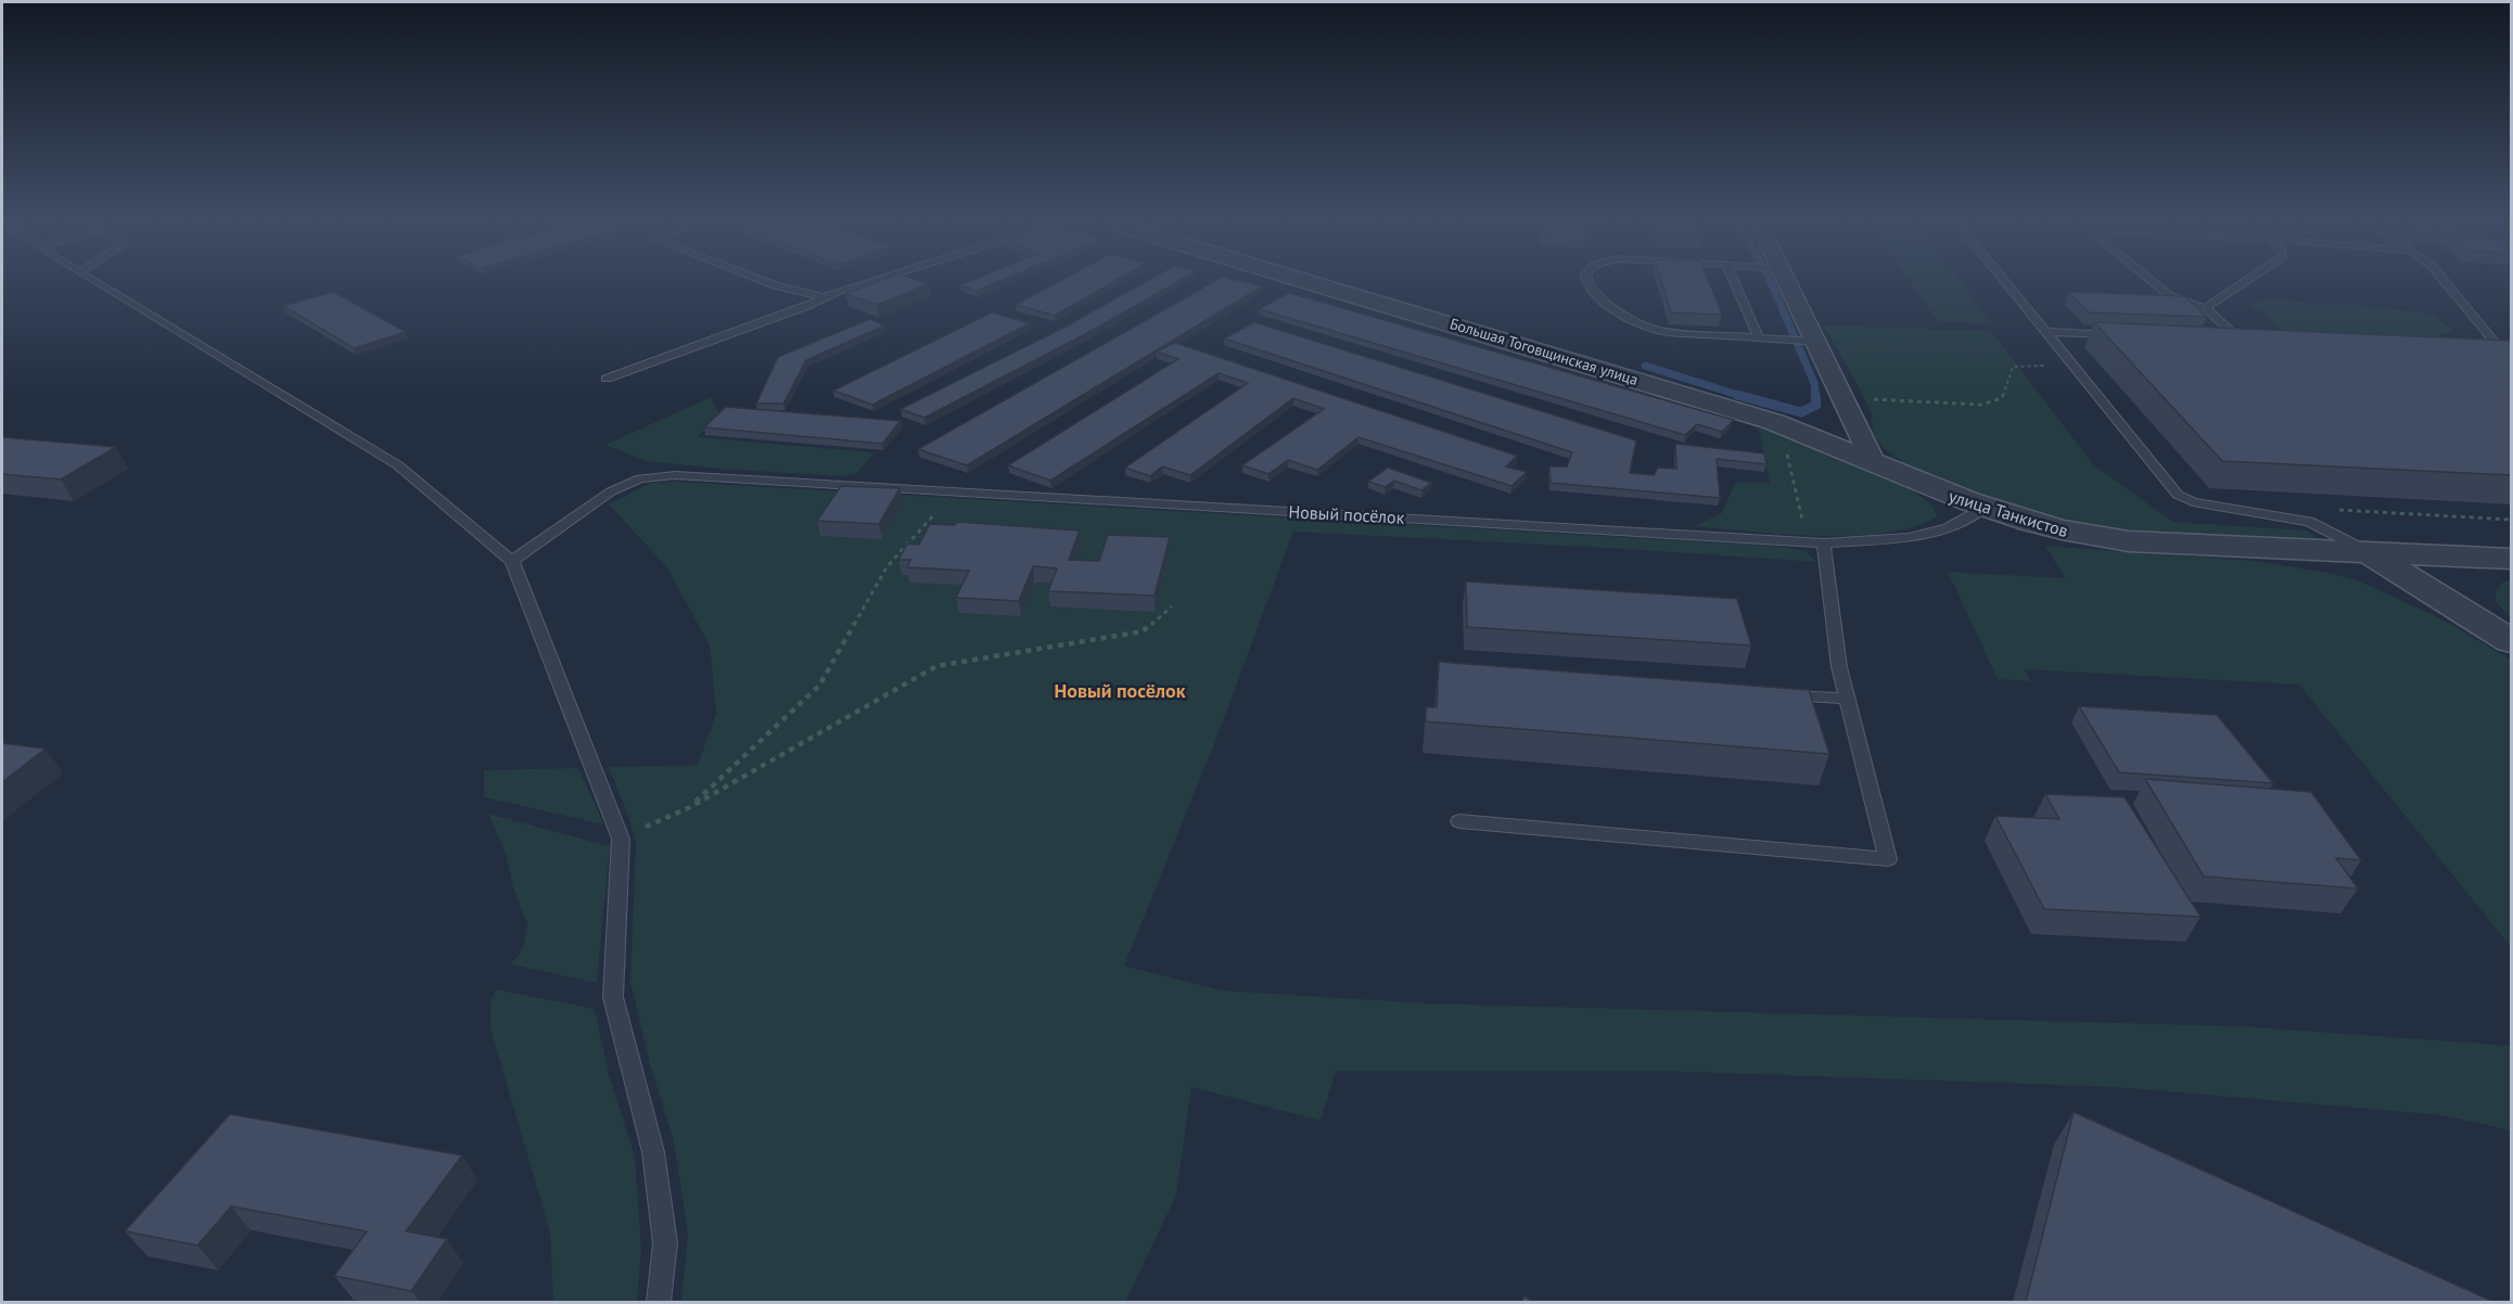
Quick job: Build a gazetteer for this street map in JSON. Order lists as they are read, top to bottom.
{
  "streets": {
    "street": ["Большая Тоговщинская улица", "улица Танкистов"],
    "lane": ["Новый посёлок"]
  },
  "crossings": [
    ["Большая Тоговщинская улица", "улица Танкистов"],
    ["улица Танкистов", "Новый посёлок"]
  ],
  "districts": ["Новый посёлок"]
}
